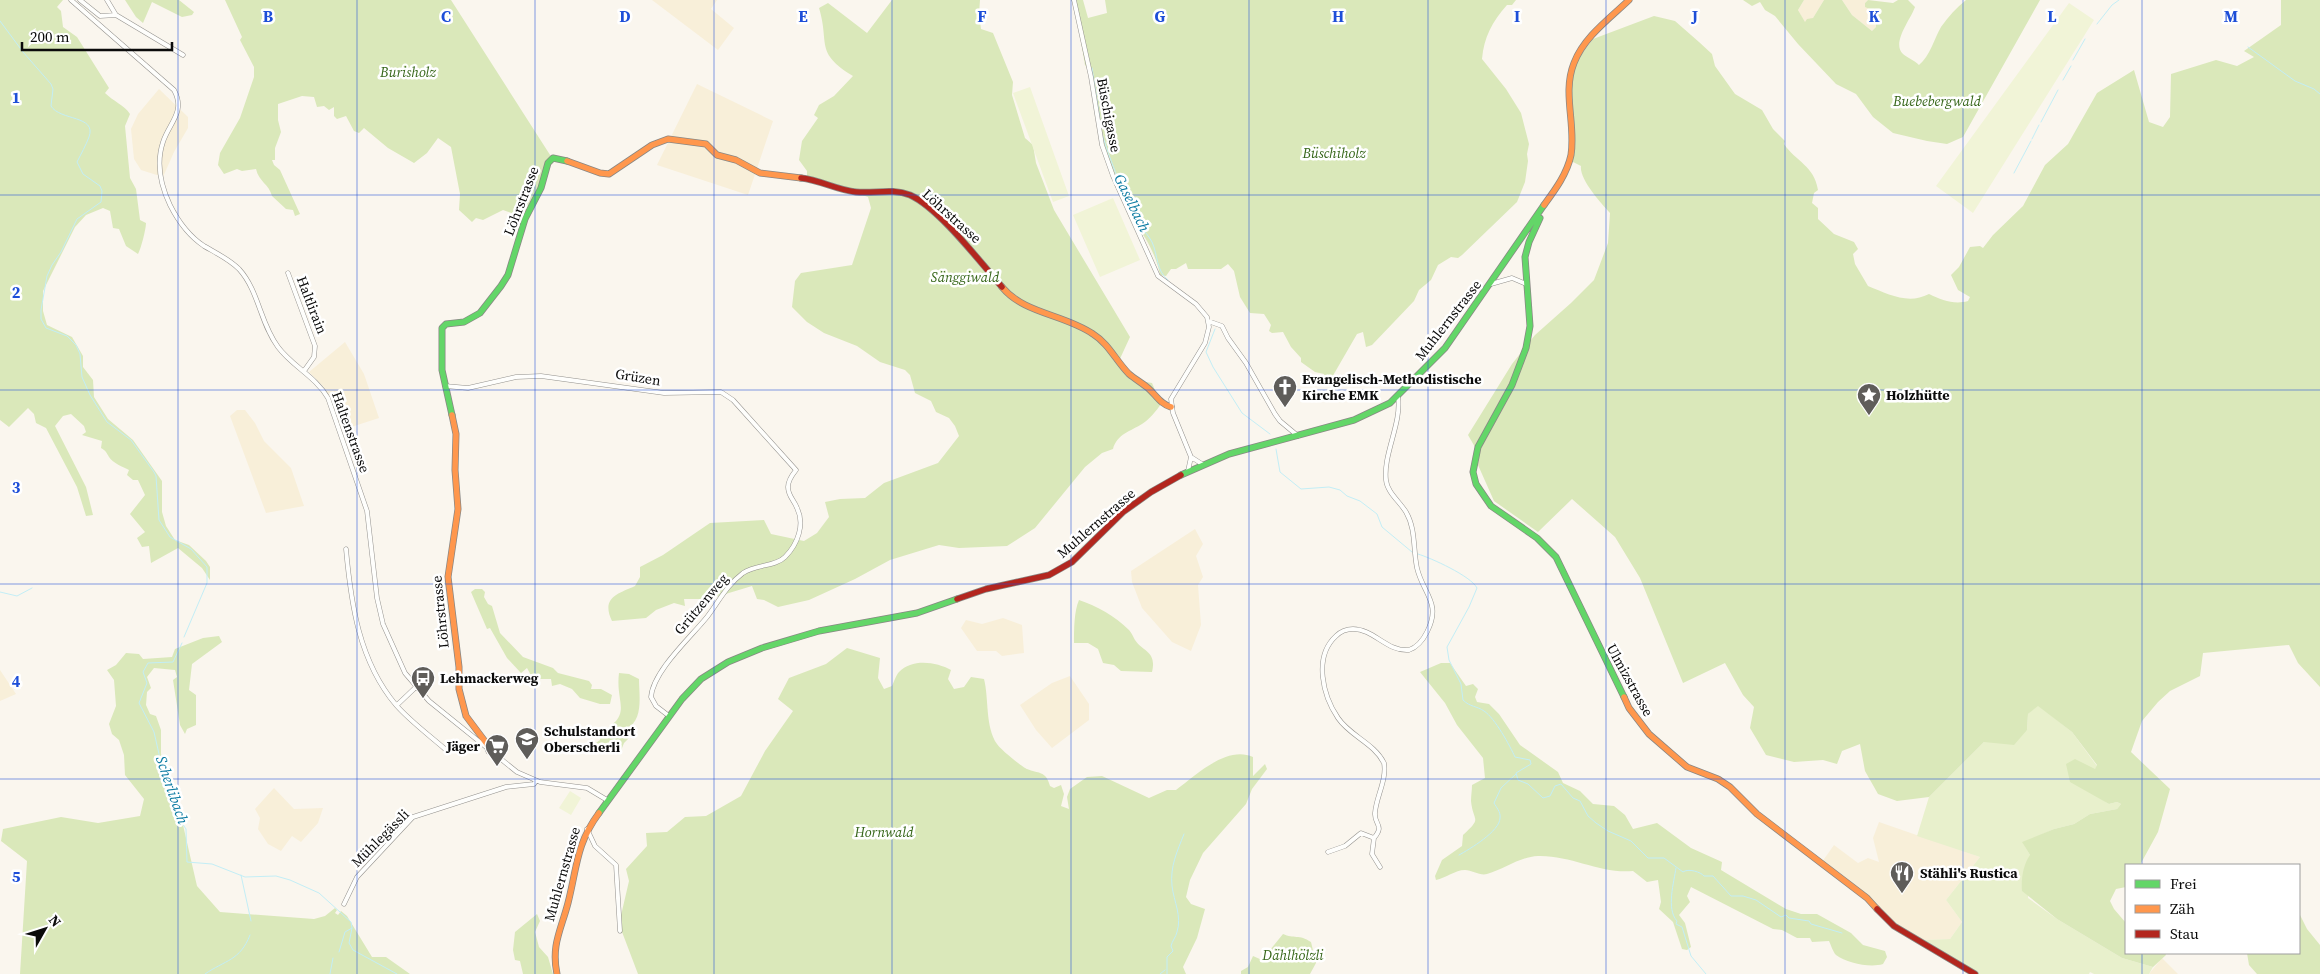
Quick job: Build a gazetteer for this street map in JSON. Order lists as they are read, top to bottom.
{
  "streets": {
    "street": [
      "Büschigasse",
      "Löhrstrasse",
      "Haltlirain",
      "Muhlernstrasse",
      "Grüzen",
      "Haltenstrasse",
      "Grützenweg",
      "Ulmizstrasse",
      "Mühlegässli"
    ]
  },
  "crossings": [
    ["Büschigasse", "Muhlernstrasse"],
    ["Löhrstrasse", "Grüzen"],
    ["Löhrstrasse", "Haltenstrasse"],
    ["Haltlirain", "Haltenstrasse"],
    ["Muhlernstrasse", "Haltenstrasse"],
    ["Muhlernstrasse", "Grützenweg"],
    ["Muhlernstrasse", "Ulmizstrasse"],
    ["Grüzen", "Grützenweg"],
    ["Haltenstrasse", "Mühlegässli"]
  ],
  "water": ["Gaselbach", "Scherlibach"],
  "parks": [
    "Burisholz",
    "Buebebergwald",
    "Büschiholz",
    "Sänggiwald",
    "Hornwald",
    "Dählhölzli"
  ],
  "places": {
    "church": ["Evangelisch-Methodistische Kirche EMK"],
    "place": ["Holzhütte"],
    "bus stop": ["Lehmackerweg"],
    "school or university": ["Schulstandort Oberscherli"],
    "supermarket": ["Jäger"],
    "restaurant": ["Stähli's Rustica"]
  },
  "legend": ["Frei", "Zäh", "Stau"],
  "scale_bar": "200 m",
  "north": "top right",
  "grid": {
    "columns": [
      "B",
      "C",
      "D",
      "E",
      "F",
      "G",
      "H",
      "I",
      "J",
      "K",
      "L",
      "M"
    ],
    "rows": [
      "1",
      "2",
      "3",
      "4",
      "5"
    ]
  }
}
